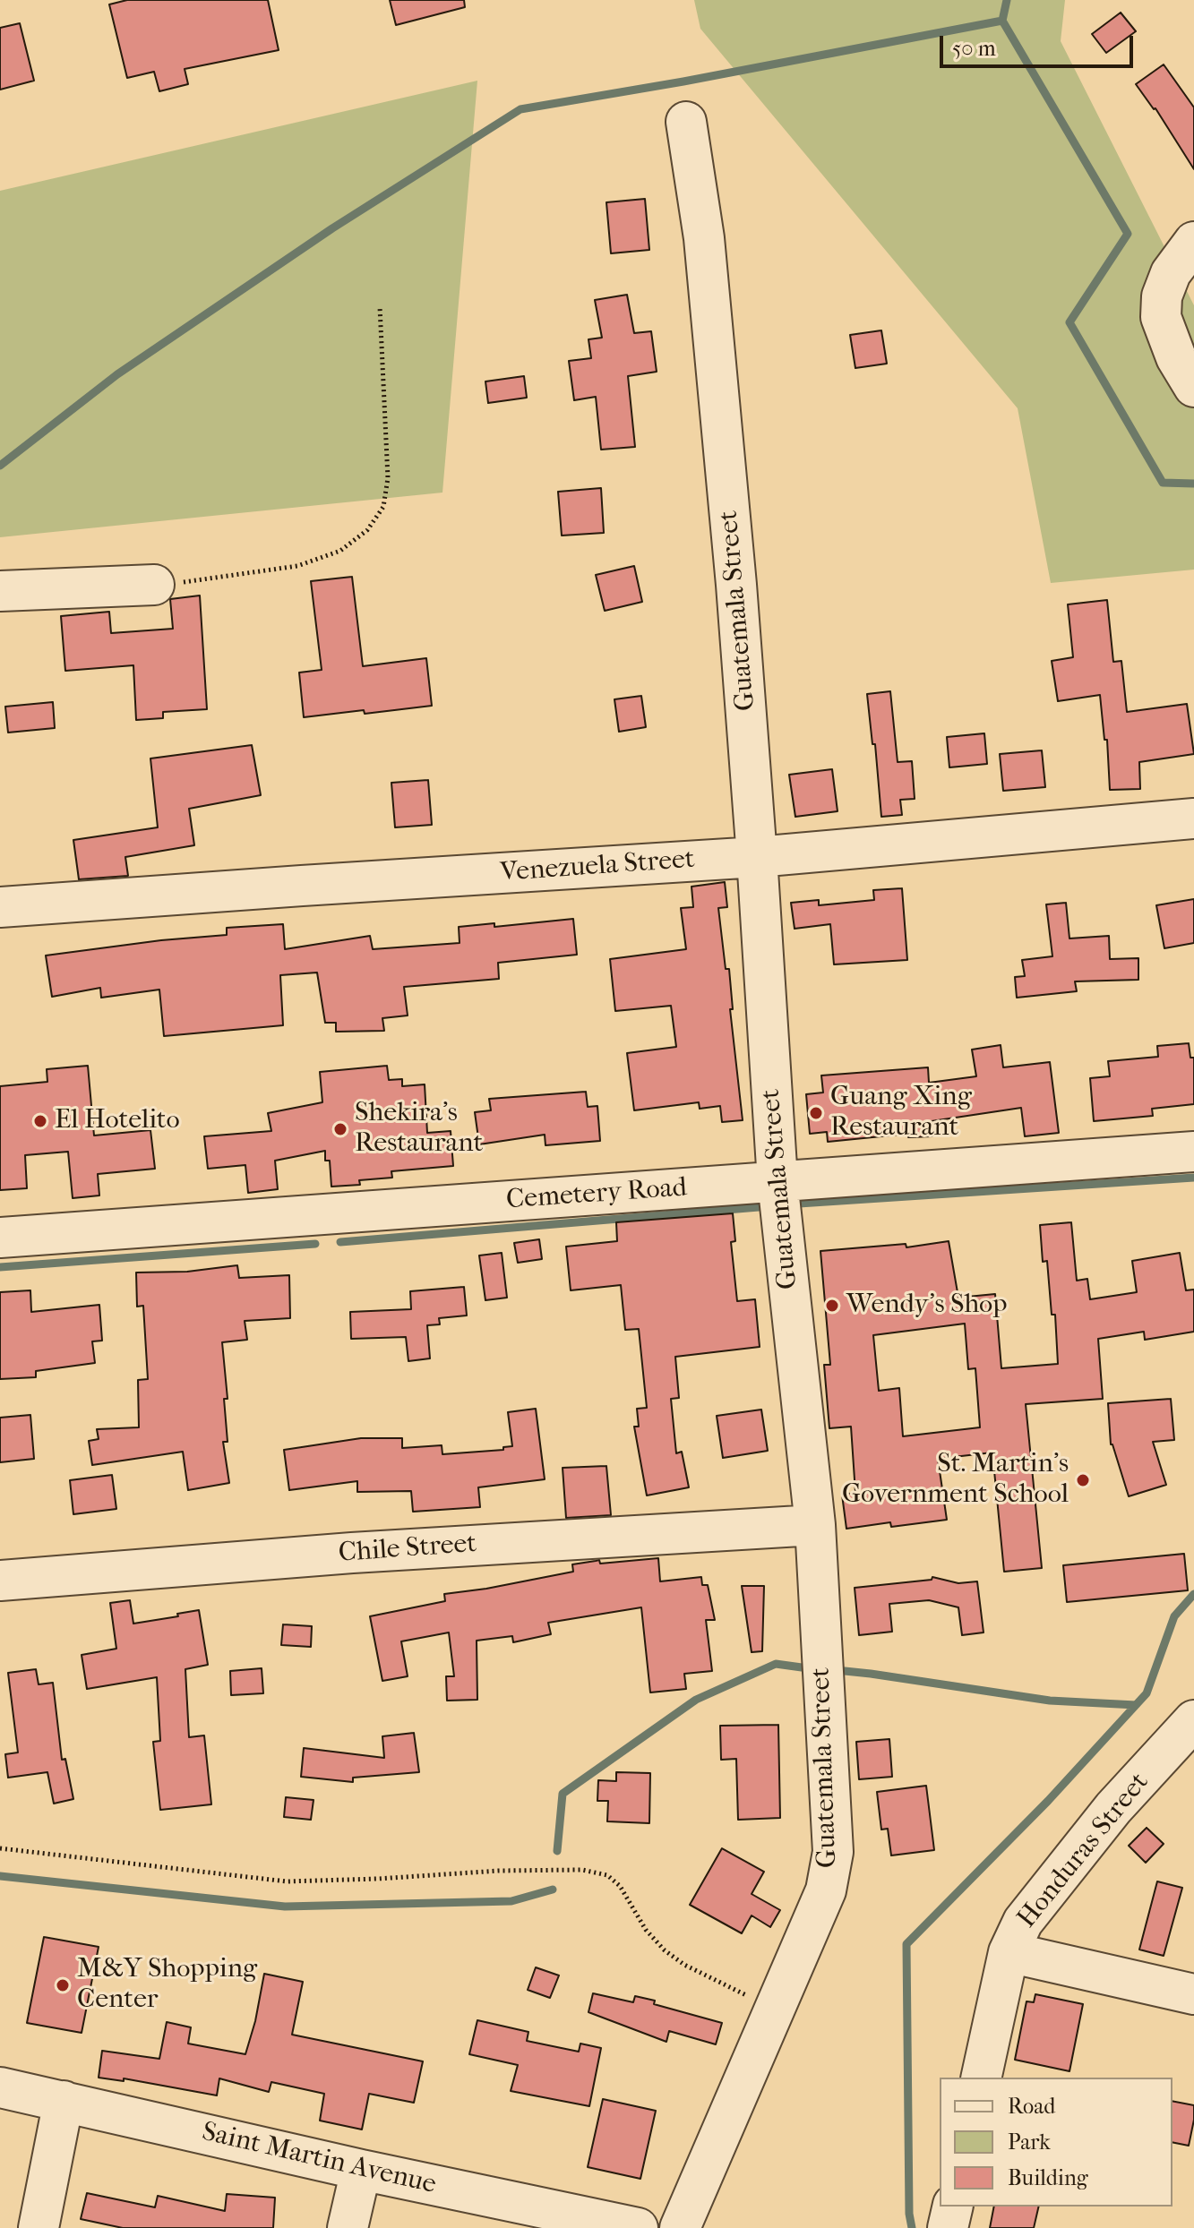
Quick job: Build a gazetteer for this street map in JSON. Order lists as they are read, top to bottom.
{
  "streets": {
    "street": [
      "Guatemala Street",
      "Venezuela Street",
      "Cemetery Road",
      "Chile Street",
      "Honduras Street",
      "Saint Martin Avenue"
    ]
  },
  "crossings": [
    ["Guatemala Street", "Venezuela Street"],
    ["Guatemala Street", "Cemetery Road"],
    ["Guatemala Street", "Chile Street"]
  ],
  "places": [
    "Guang Xing Restaurant",
    "El Hotelito",
    "Shekira's Restaurant",
    "Wendy's Shop",
    "St. Martin's Government School",
    "M&Y Shopping Center"
  ],
  "legend": ["Road", "Park", "Building"],
  "scale_bar": "50 m"
}
